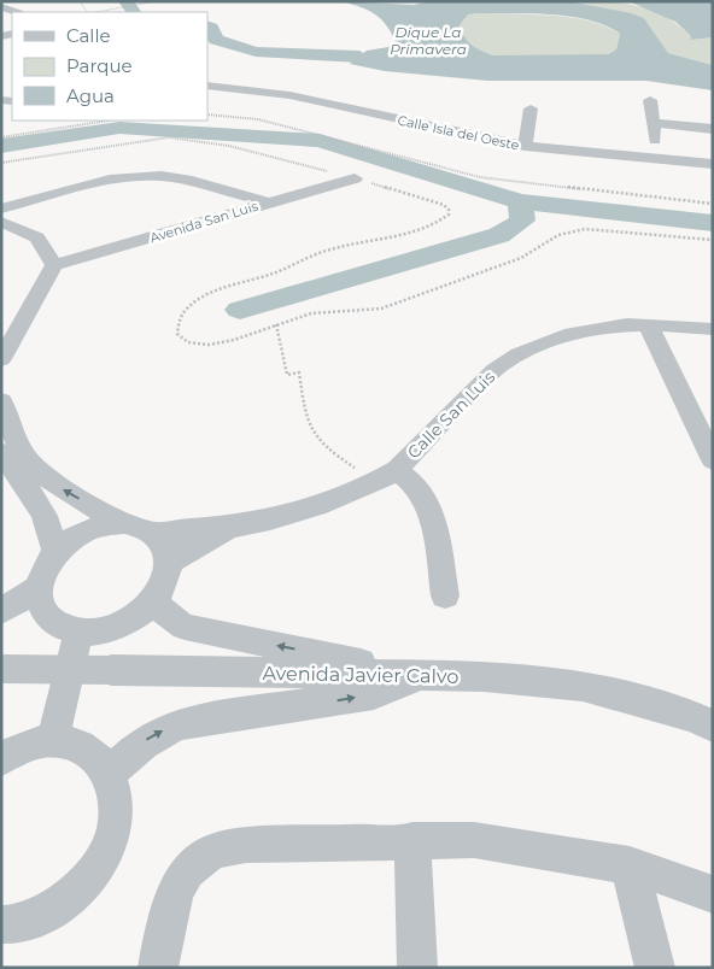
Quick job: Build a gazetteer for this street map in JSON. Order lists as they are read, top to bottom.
{
  "streets": {
    "street": [
      "Calle Isla del Oeste",
      "Avenida San Luis",
      "Calle San Luis",
      "Avenida Javier Calvo"
    ]
  },
  "water": ["Dique La Primavera"],
  "legend": ["Calle", "Parque", "Agua"]
}
